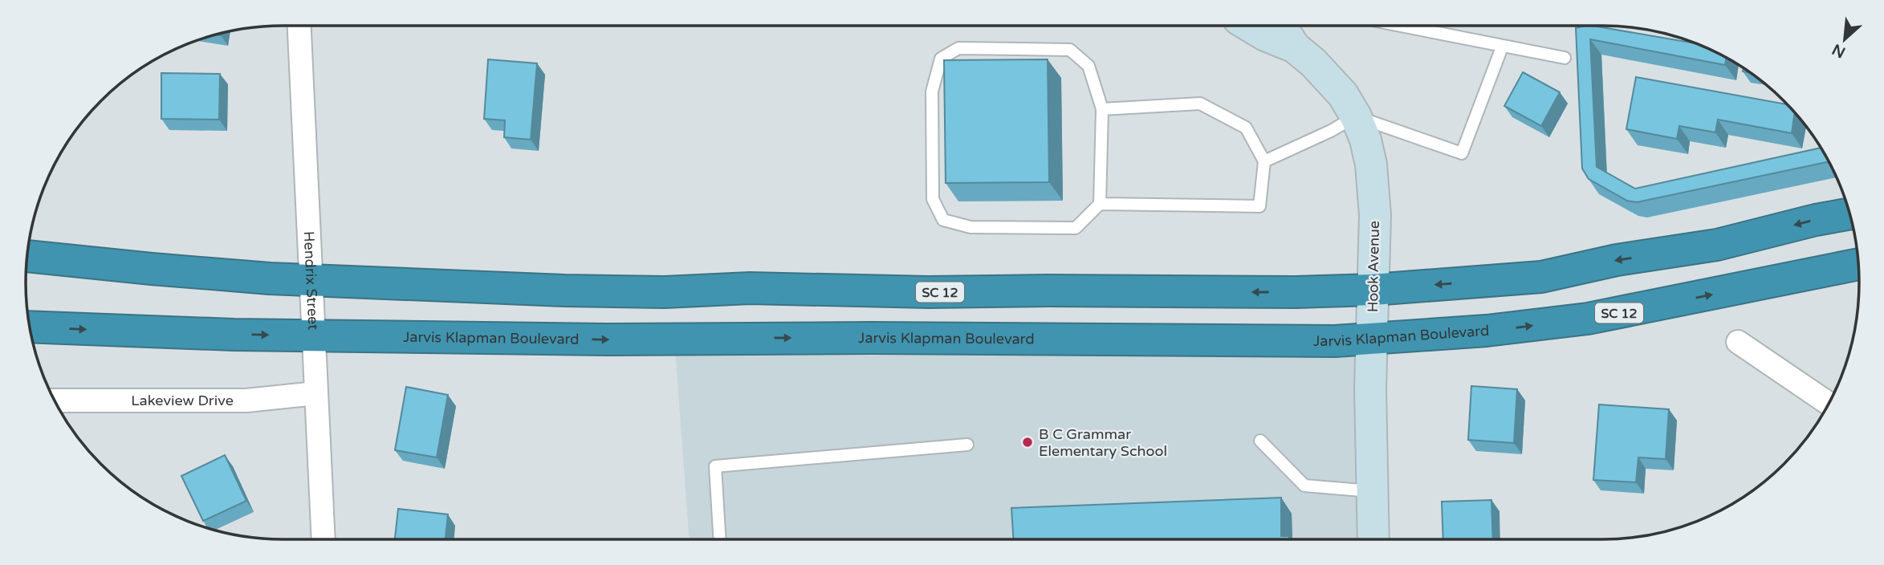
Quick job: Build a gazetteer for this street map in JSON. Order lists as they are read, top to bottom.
{
  "streets": {
    "highway": ["SC 12", "Jarvis Klapman Boulevard"],
    "street": ["Hook Avenue", "Hendrix Street", "Lakeview Drive"]
  },
  "crossings": [
    ["Hook Avenue", "SC 12"],
    ["Hook Avenue", "Jarvis Klapman Boulevard"],
    ["Hendrix Street", "SC 12"],
    ["Hendrix Street", "Jarvis Klapman Boulevard"],
    ["Hendrix Street", "Lakeview Drive"]
  ],
  "places": ["B C Grammar Elementary School"],
  "north": "bottom left"
}
